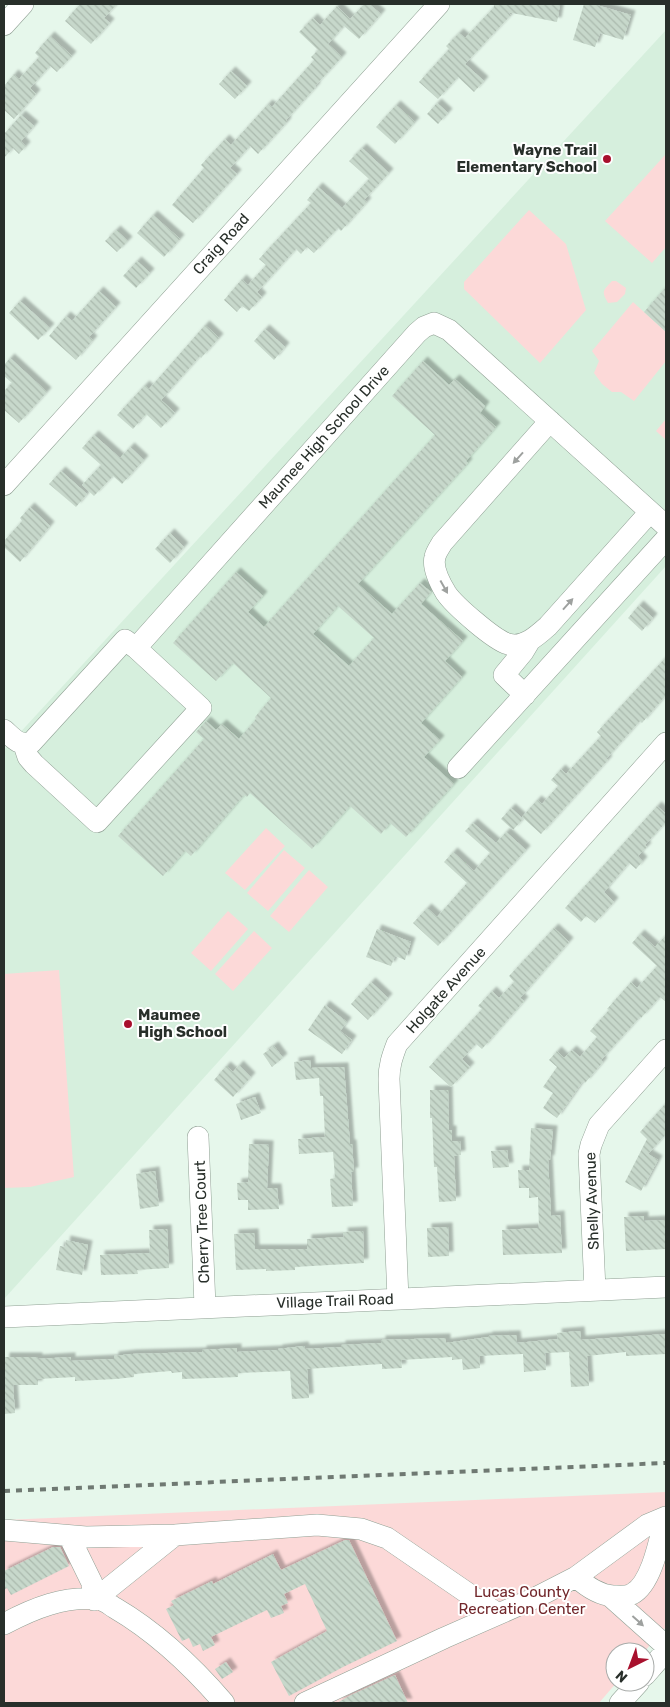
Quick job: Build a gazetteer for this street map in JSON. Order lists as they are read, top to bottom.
{
  "streets": {
    "street": [
      "Craig Road",
      "Maumee High School Drive",
      "Holgate Avenue",
      "Shelly Avenue",
      "Cherry Tree Court",
      "Village Trail Road"
    ]
  },
  "crossings": [
    ["Holgate Avenue", "Village Trail Road"],
    ["Shelly Avenue", "Village Trail Road"],
    ["Cherry Tree Court", "Village Trail Road"]
  ],
  "parks": ["Lucas County Recreation Center"],
  "places": ["Wayne Trail Elementary School", "Maumee High School"],
  "north": "bottom left"
}
